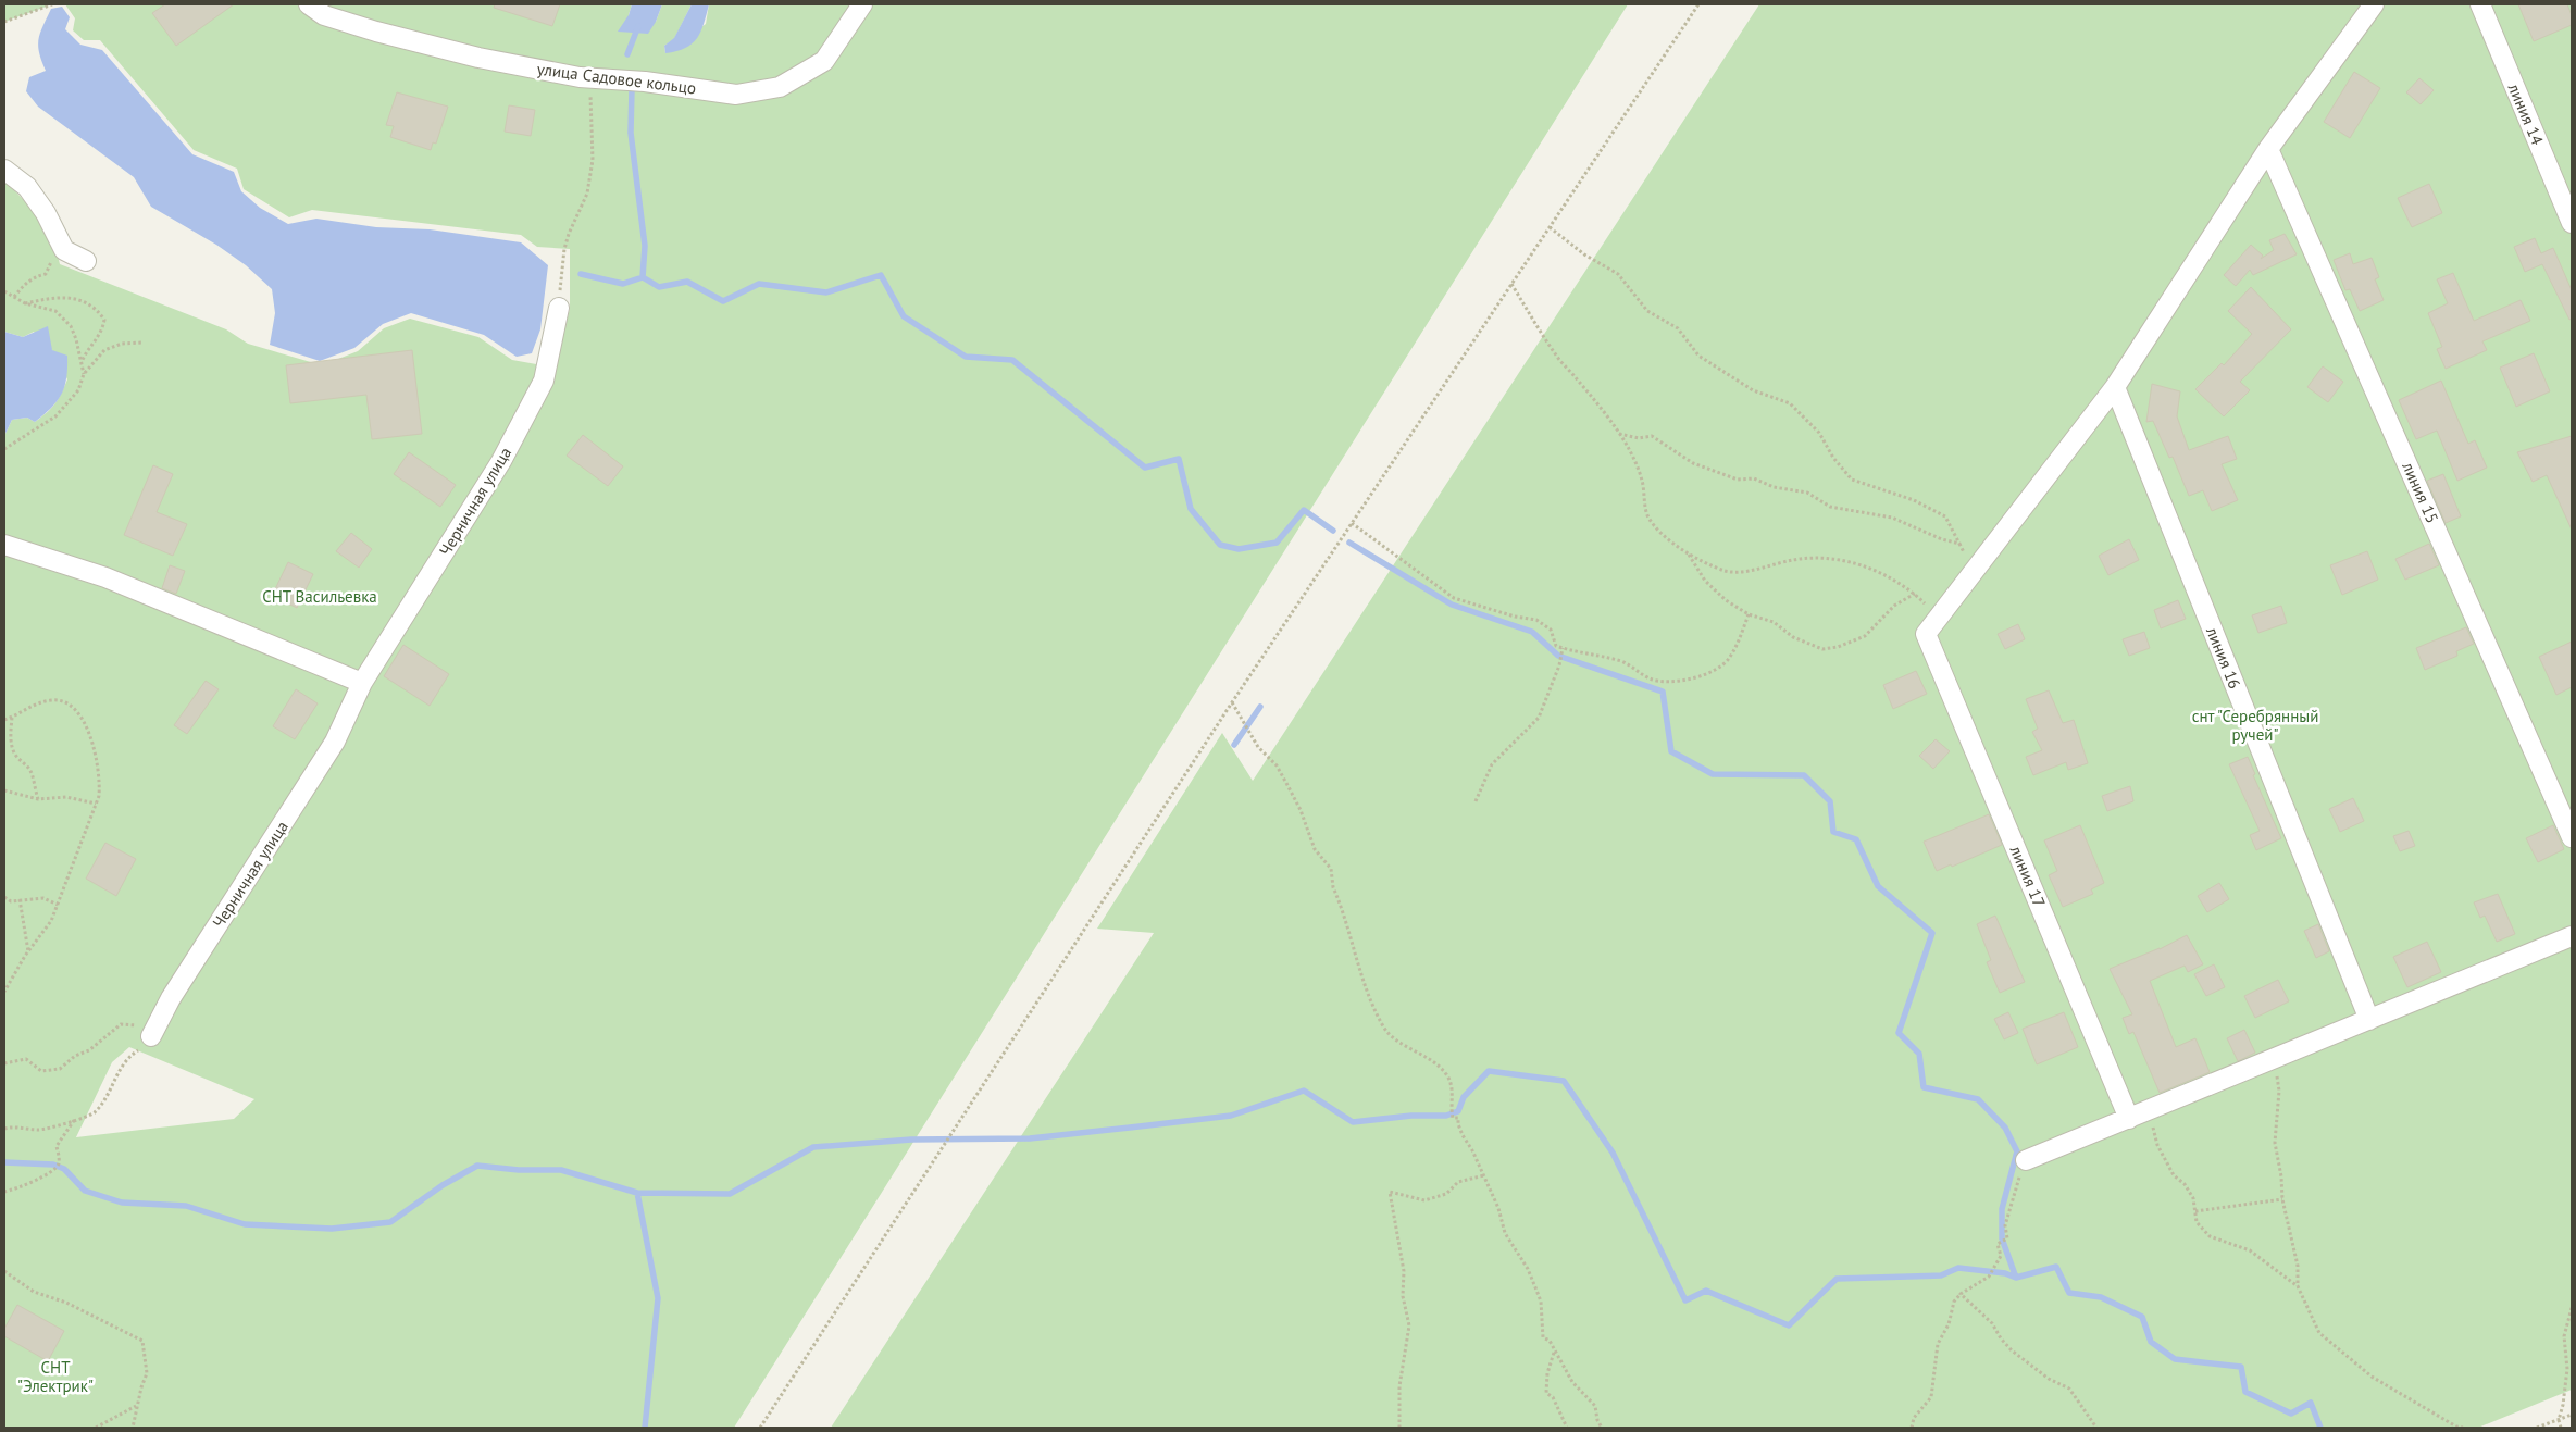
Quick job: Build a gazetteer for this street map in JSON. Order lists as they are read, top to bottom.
{
  "streets": {
    "street": [
      "улица Садовое кольцо",
      "линия 14",
      "линия 15",
      "Черничная улица",
      "линия 16",
      "линия 17"
    ]
  },
  "parks": ["СНТ Васильевка", "снт \"Серебрянный ручей\"", "СНТ \"Электрик\""]
}
